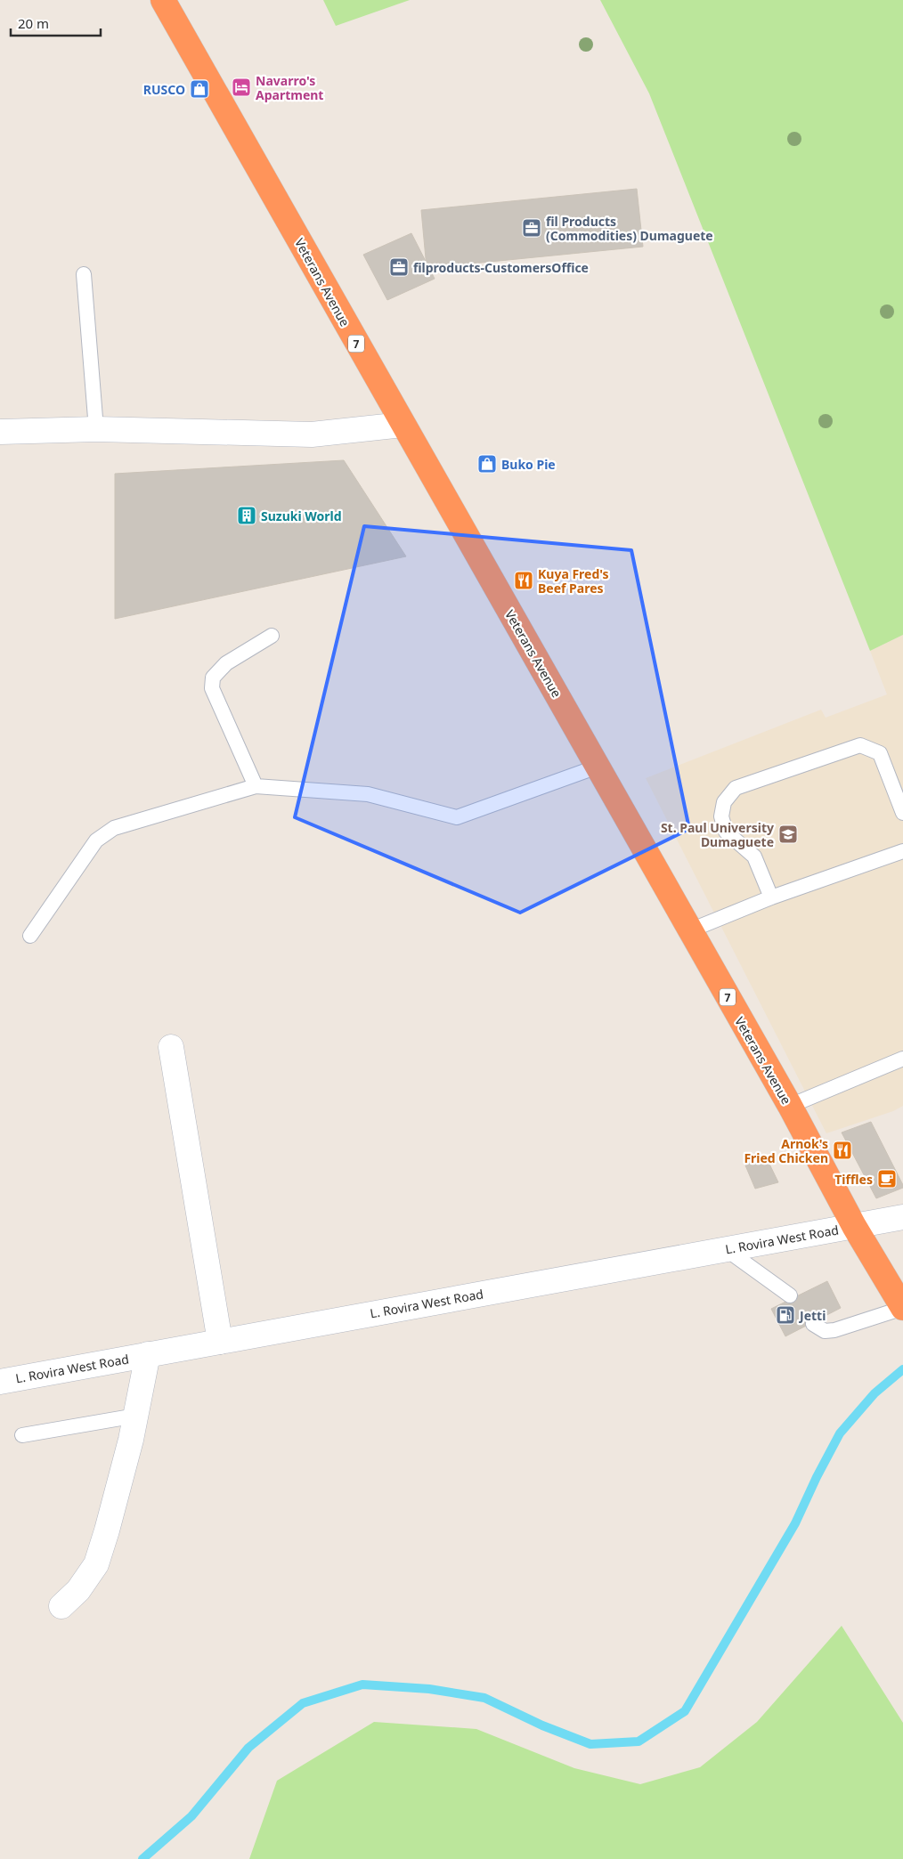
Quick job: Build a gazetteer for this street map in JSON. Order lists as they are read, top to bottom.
{
  "streets": {
    "highway": ["Veterans Avenue", "7"],
    "street": ["L. Rovira West Road"]
  },
  "crossings": [
    ["Veterans Avenue", "L. Rovira West Road"]
  ],
  "places": {
    "hotel": ["Navarro's Apartment"],
    "shop": ["RUSCO", "Buko Pie"],
    "office": ["fil Products (Commodities) Dumaguete", "filproducts-CustomersOffice"],
    "building": ["Suzuki World"],
    "restaurant": ["Kuya Fred's Beef Pares", "Arnok's Fried Chicken"],
    "school or university": ["St. Paul University Dumaguete"],
    "cafe": ["Tiffles"],
    "fuel station": ["Jetti"]
  },
  "scale_bar": "20 m"
}
